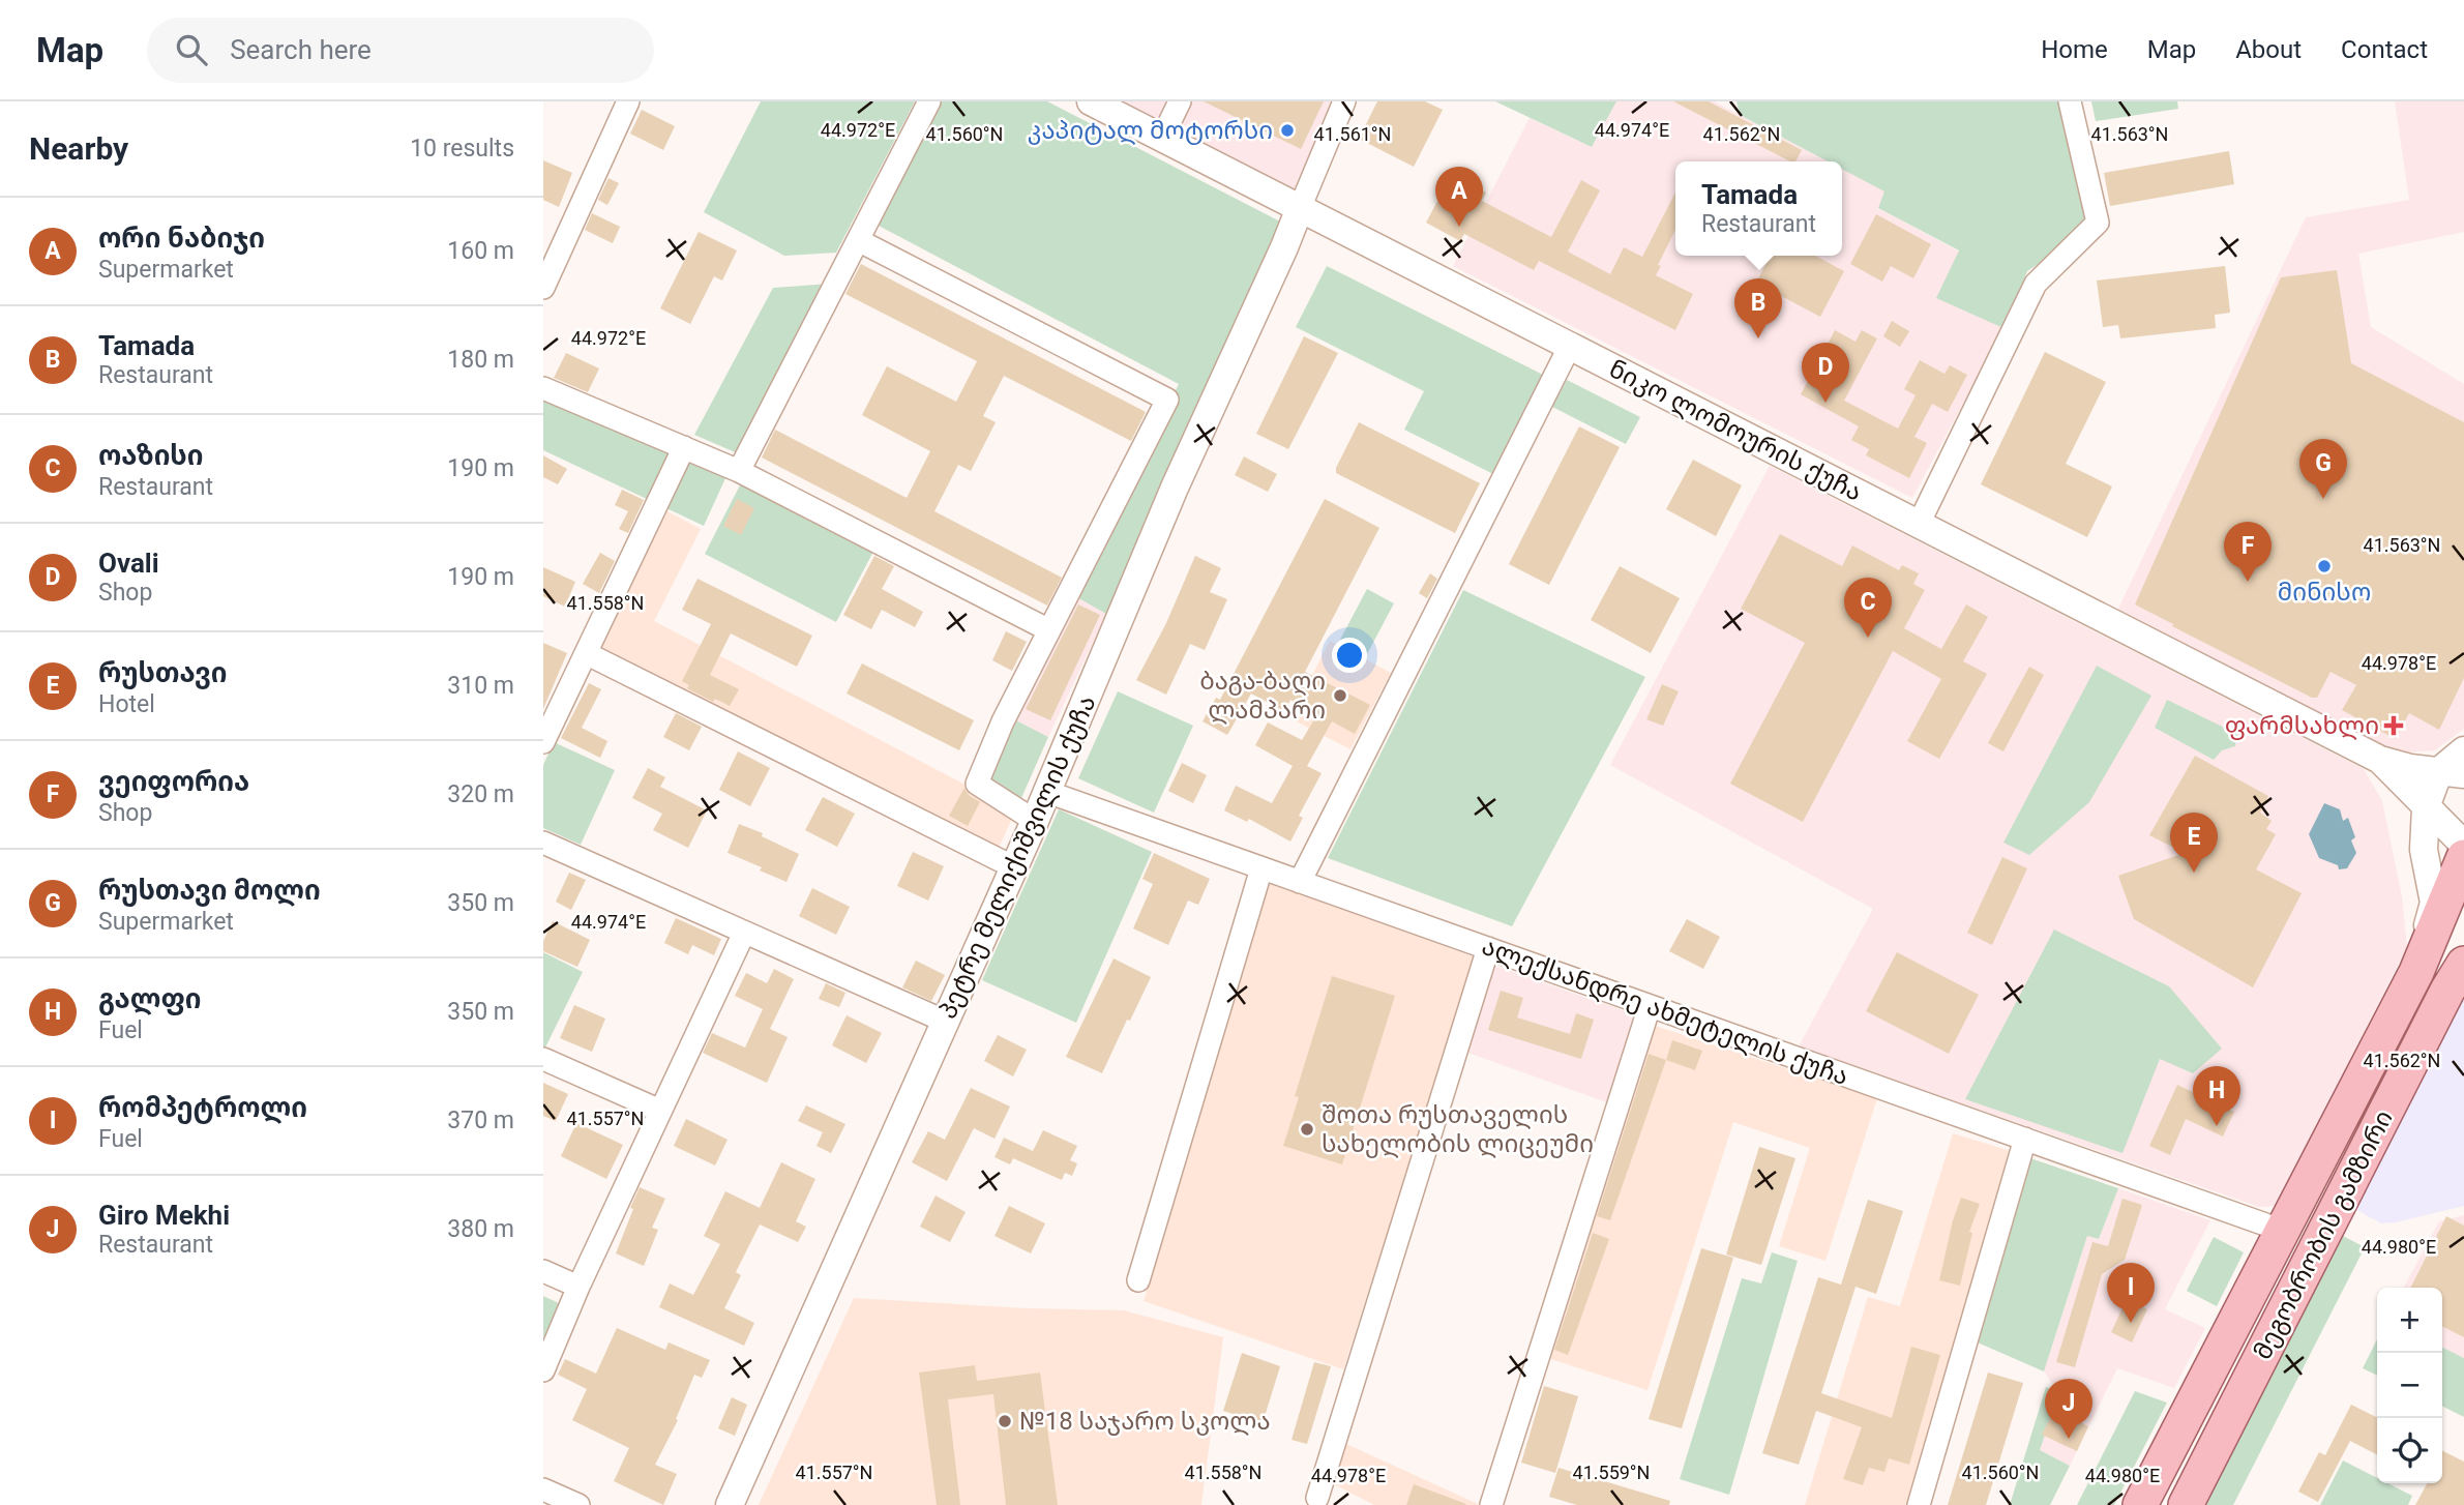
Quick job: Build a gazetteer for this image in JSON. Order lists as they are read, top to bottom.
{
  "streets": {
    "main road": ["მეგობრობის გამზირი"],
    "street": ["ნიკო ლომოურის ქუჩა", "პეტრე მელიქიშვილის ქუჩა", "ალექსანდრე ახმეტელის ქუჩა"]
  },
  "crossings": [
    ["ნიკო ლომოურის ქუჩა", "პეტრე მელიქიშვილის ქუჩა"],
    ["პეტრე მელიქიშვილის ქუჩა", "ალექსანდრე ახმეტელის ქუჩა"],
    ["ალექსანდრე ახმეტელის ქუჩა", "მეგობრობის გამზირი"]
  ],
  "places": {
    "other": [
      "კაპიტალ მოტორსი",
      "მინისო",
      "ბაგა-ბაღი ლამპარი",
      "შოთა რუსთაველის სახელობის ლიცეუმი",
      "№18 საჯარო სკოლა"
    ],
    "health": ["ფარმსახლი"]
  },
  "page": {
    "header": "Map",
    "search": "Search here",
    "nav": [
      "Home",
      "Map",
      "About",
      "Contact"
    ],
    "heading": ["Nearby", "10 results"],
    "popup": ["Tamada", "Restaurant"],
    "pins": [
      "A",
      "B",
      "D",
      "G",
      "F",
      "C",
      "E",
      "H",
      "I",
      "J"
    ],
    "list": [
      {
        "mark": "A",
        "name": "ორი ნაბიჯი",
        "note": "Supermarket",
        "value": "160 m"
      },
      {
        "mark": "B",
        "name": "Tamada",
        "note": "Restaurant",
        "value": "180 m"
      },
      {
        "mark": "C",
        "name": "ოაზისი",
        "note": "Restaurant",
        "value": "190 m"
      },
      {
        "mark": "D",
        "name": "Ovali",
        "note": "Shop",
        "value": "190 m"
      },
      {
        "mark": "E",
        "name": "რუსთავი",
        "note": "Hotel",
        "value": "310 m"
      },
      {
        "mark": "F",
        "name": "ვეიფორია",
        "note": "Shop",
        "value": "320 m"
      },
      {
        "mark": "G",
        "name": "რუსთავი მოლი",
        "note": "Supermarket",
        "value": "350 m"
      },
      {
        "mark": "H",
        "name": "გალფი",
        "note": "Fuel",
        "value": "350 m"
      },
      {
        "mark": "I",
        "name": "რომპეტროლი",
        "note": "Fuel",
        "value": "370 m"
      },
      {
        "mark": "J",
        "name": "Giro Mekhi",
        "note": "Restaurant",
        "value": "380 m"
      }
    ],
    "map_buttons": ["+", "−"]
  },
  "coordinates": [
    "44.972°E",
    "44.974°E",
    "41.560°N",
    "41.561°N",
    "41.562°N",
    "41.563°N",
    "41.558°N",
    "44.978°E",
    "41.557°N",
    "44.980°E",
    "41.559°N"
  ]
}
